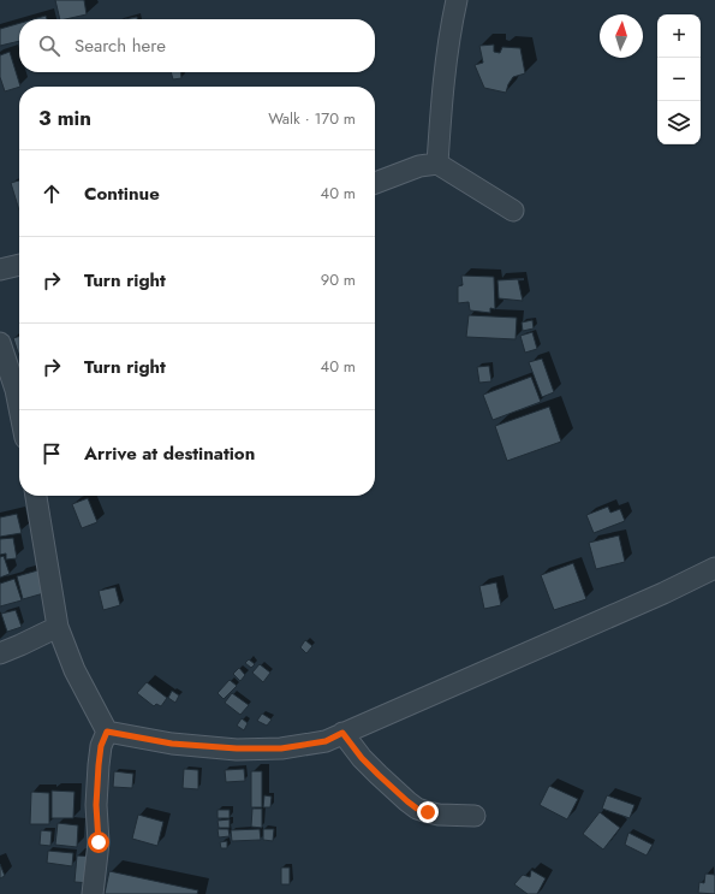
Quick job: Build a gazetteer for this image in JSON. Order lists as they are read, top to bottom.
{
  "north": "top",
  "page": {
    "map_buttons": ["+", "−"],
    "search": "Search here",
    "heading": ["3 min", "Walk · 170 m"],
    "list": [
      ["Continue", "40 m"],
      ["Turn right", "90 m"],
      ["Turn right", "40 m"],
      "Arrive at destination"
    ]
  }
}
